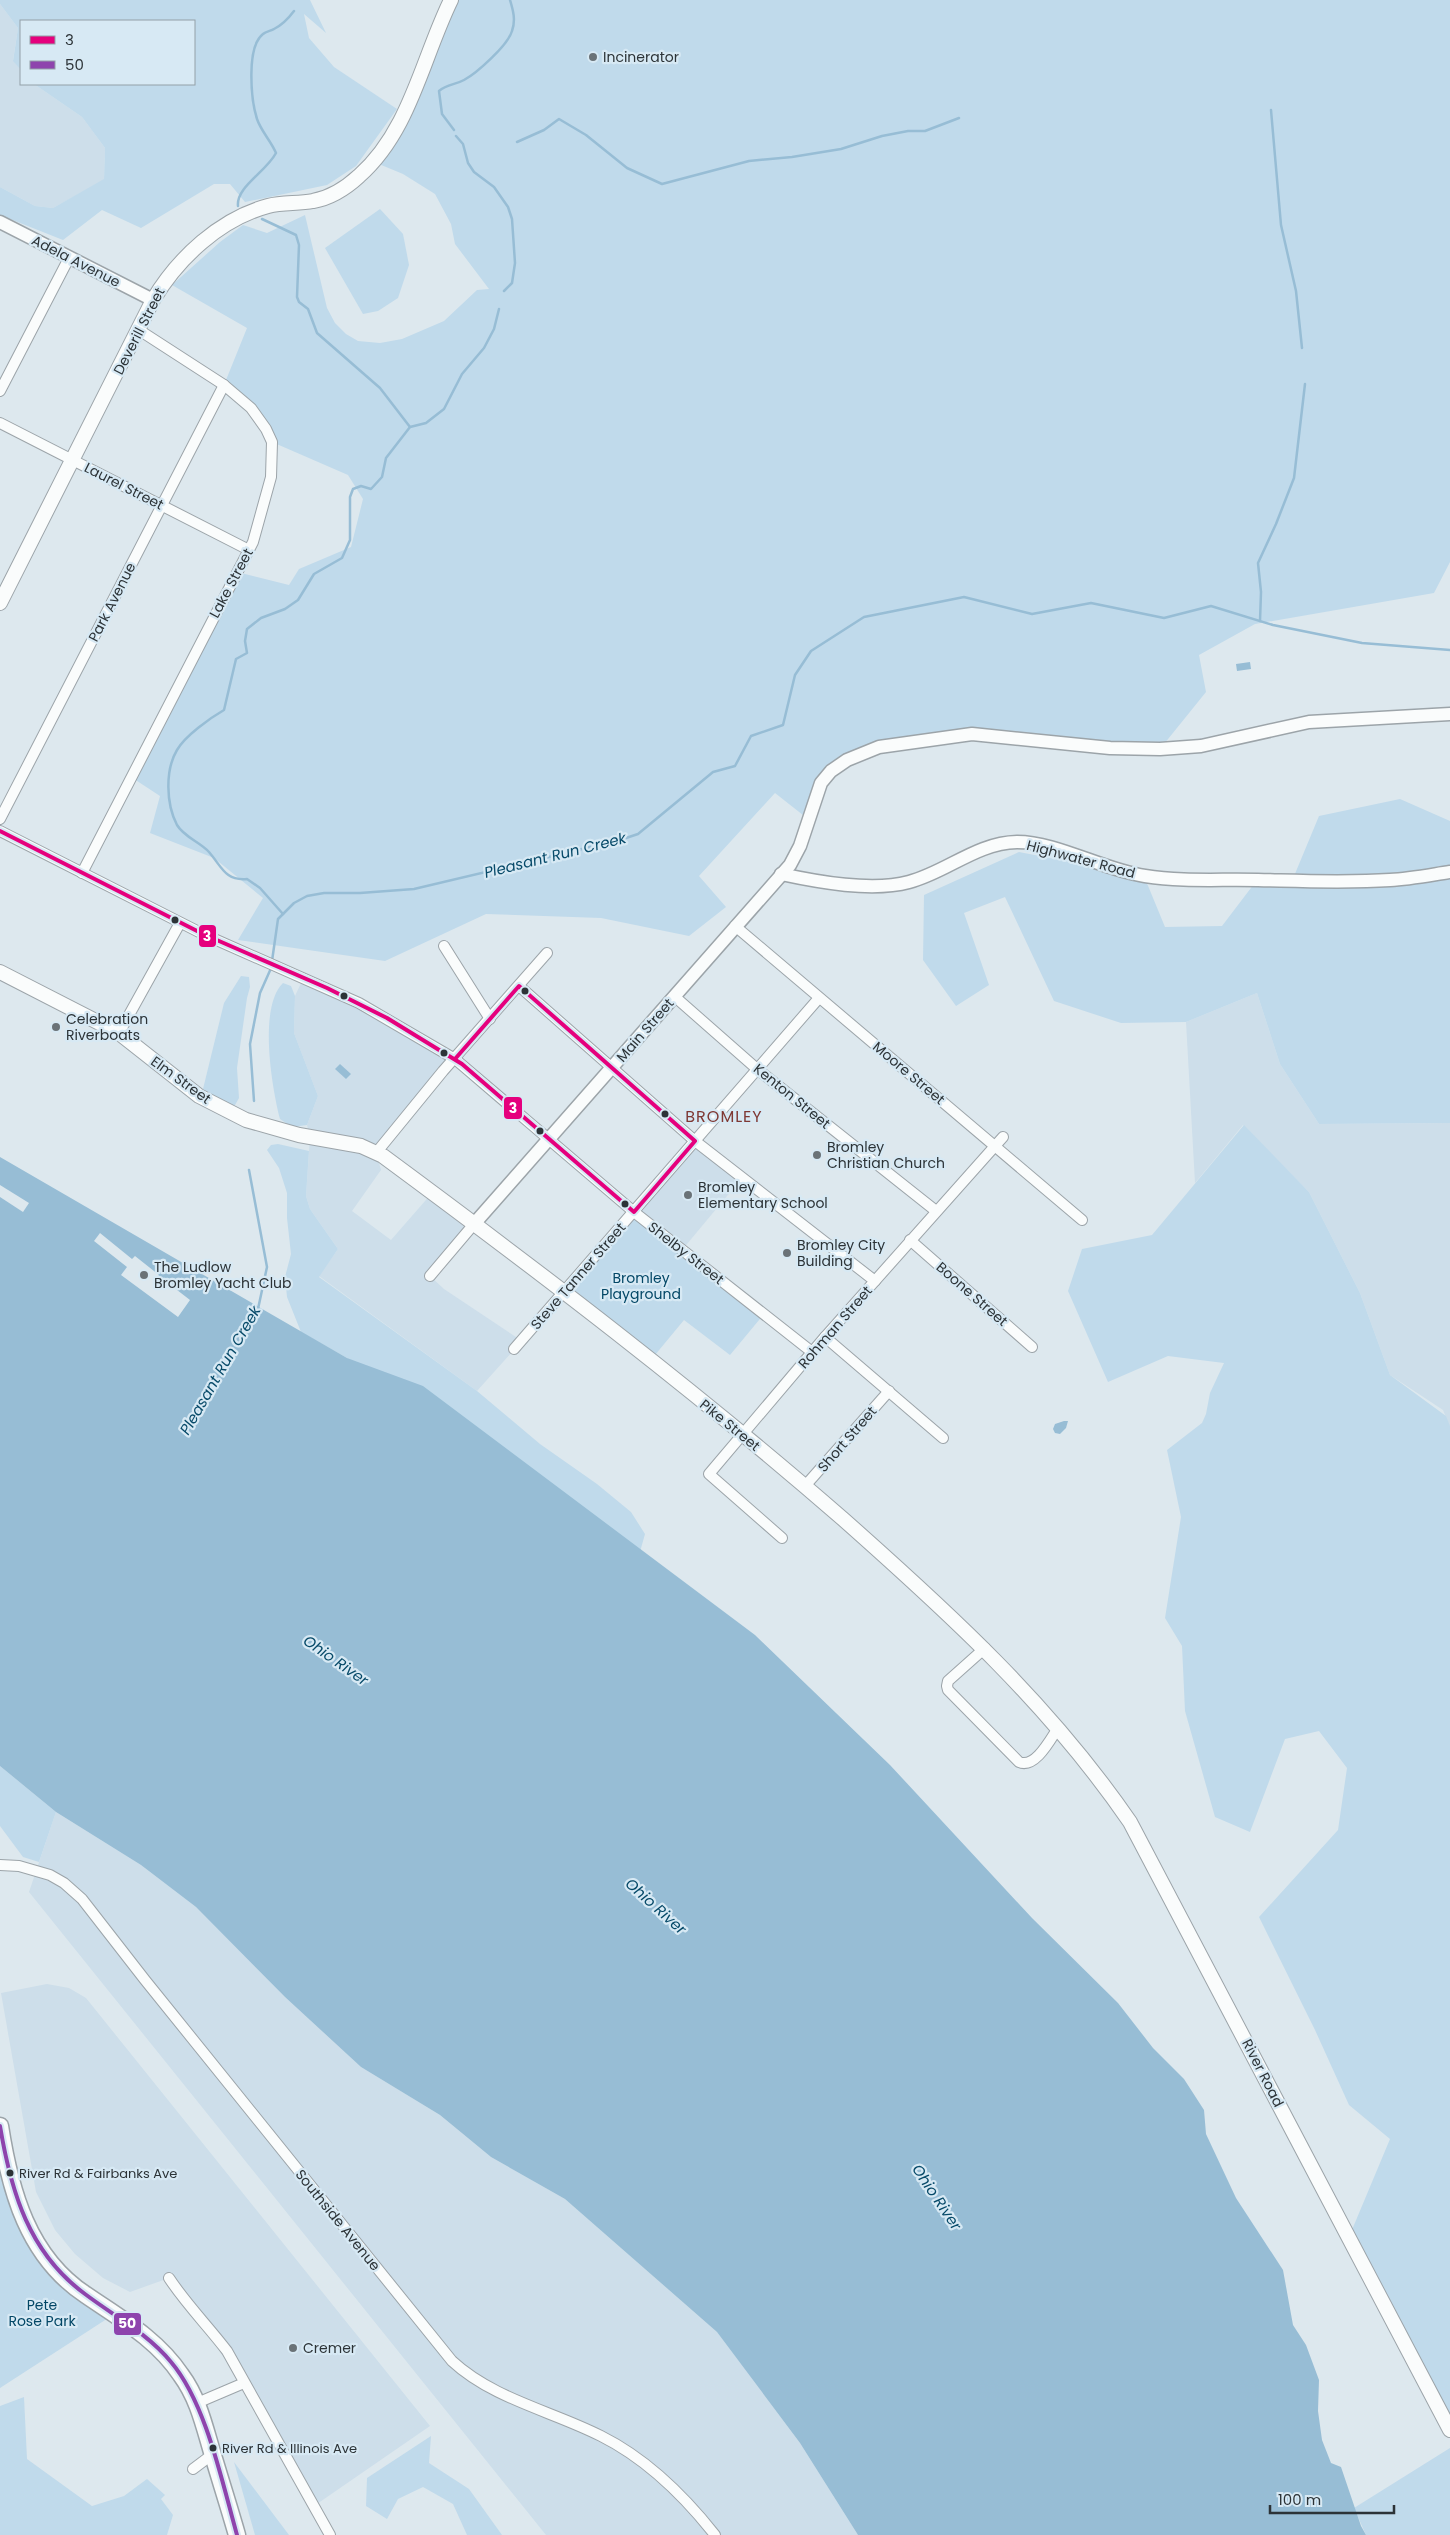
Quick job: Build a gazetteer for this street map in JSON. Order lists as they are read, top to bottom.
{
  "streets": {
    "main road": [
      "Deverill Street",
      "Elm Street",
      "Pike Street",
      "River Road"
    ],
    "street": [
      "Adela Avenue",
      "Laurel Street",
      "Lake Street",
      "Park Avenue",
      "Highwater Road",
      "Main Street",
      "Moore Street",
      "Kenton Street",
      "Shelby Street",
      "Steve Tanner Street",
      "Boone Street",
      "Rohman Street",
      "Short Street",
      "Southside Avenue"
    ]
  },
  "crossings": [
    ["Adela Avenue", "Deverill Street"],
    ["Deverill Street", "Laurel Street"],
    ["Deverill Street", "Lake Street"],
    ["Laurel Street", "Lake Street"],
    ["Laurel Street", "Park Avenue"],
    ["Lake Street", "Park Avenue"],
    ["Lake Street", "Shelby Street"],
    ["Highwater Road", "Main Street"],
    ["Main Street", "Moore Street"],
    ["Main Street", "Kenton Street"],
    ["Main Street", "Shelby Street"],
    ["Main Street", "Pike Street"],
    ["Moore Street", "Steve Tanner Street"],
    ["Moore Street", "Rohman Street"],
    ["Elm Street", "Pike Street"],
    ["Kenton Street", "Steve Tanner Street"],
    ["Kenton Street", "Rohman Street"],
    ["Shelby Street", "Steve Tanner Street"],
    ["Shelby Street", "Rohman Street"],
    ["Steve Tanner Street", "Pike Street"],
    ["Boone Street", "Rohman Street"],
    ["Rohman Street", "Pike Street"],
    ["Pike Street", "Short Street"],
    ["Pike Street", "River Road"]
  ],
  "districts": ["BROMLEY"],
  "water": ["Pleasant Run Creek", "Ohio River"],
  "parks": ["Bromley Playground", "Pete Rose Park"],
  "places": [
    "Incinerator",
    "Celebration Riverboats",
    "Bromley Christian Church",
    "Bromley Elementary School",
    "Bromley City Building",
    "The Ludlow Bromley Yacht Club",
    "River Rd & Fairbanks Ave",
    "Cremer",
    "River Rd & Illinois Ave"
  ],
  "lines": ["transit line 3", "transit line 50"],
  "legend": ["3", "50"],
  "scale_bar": "100 m"
}
